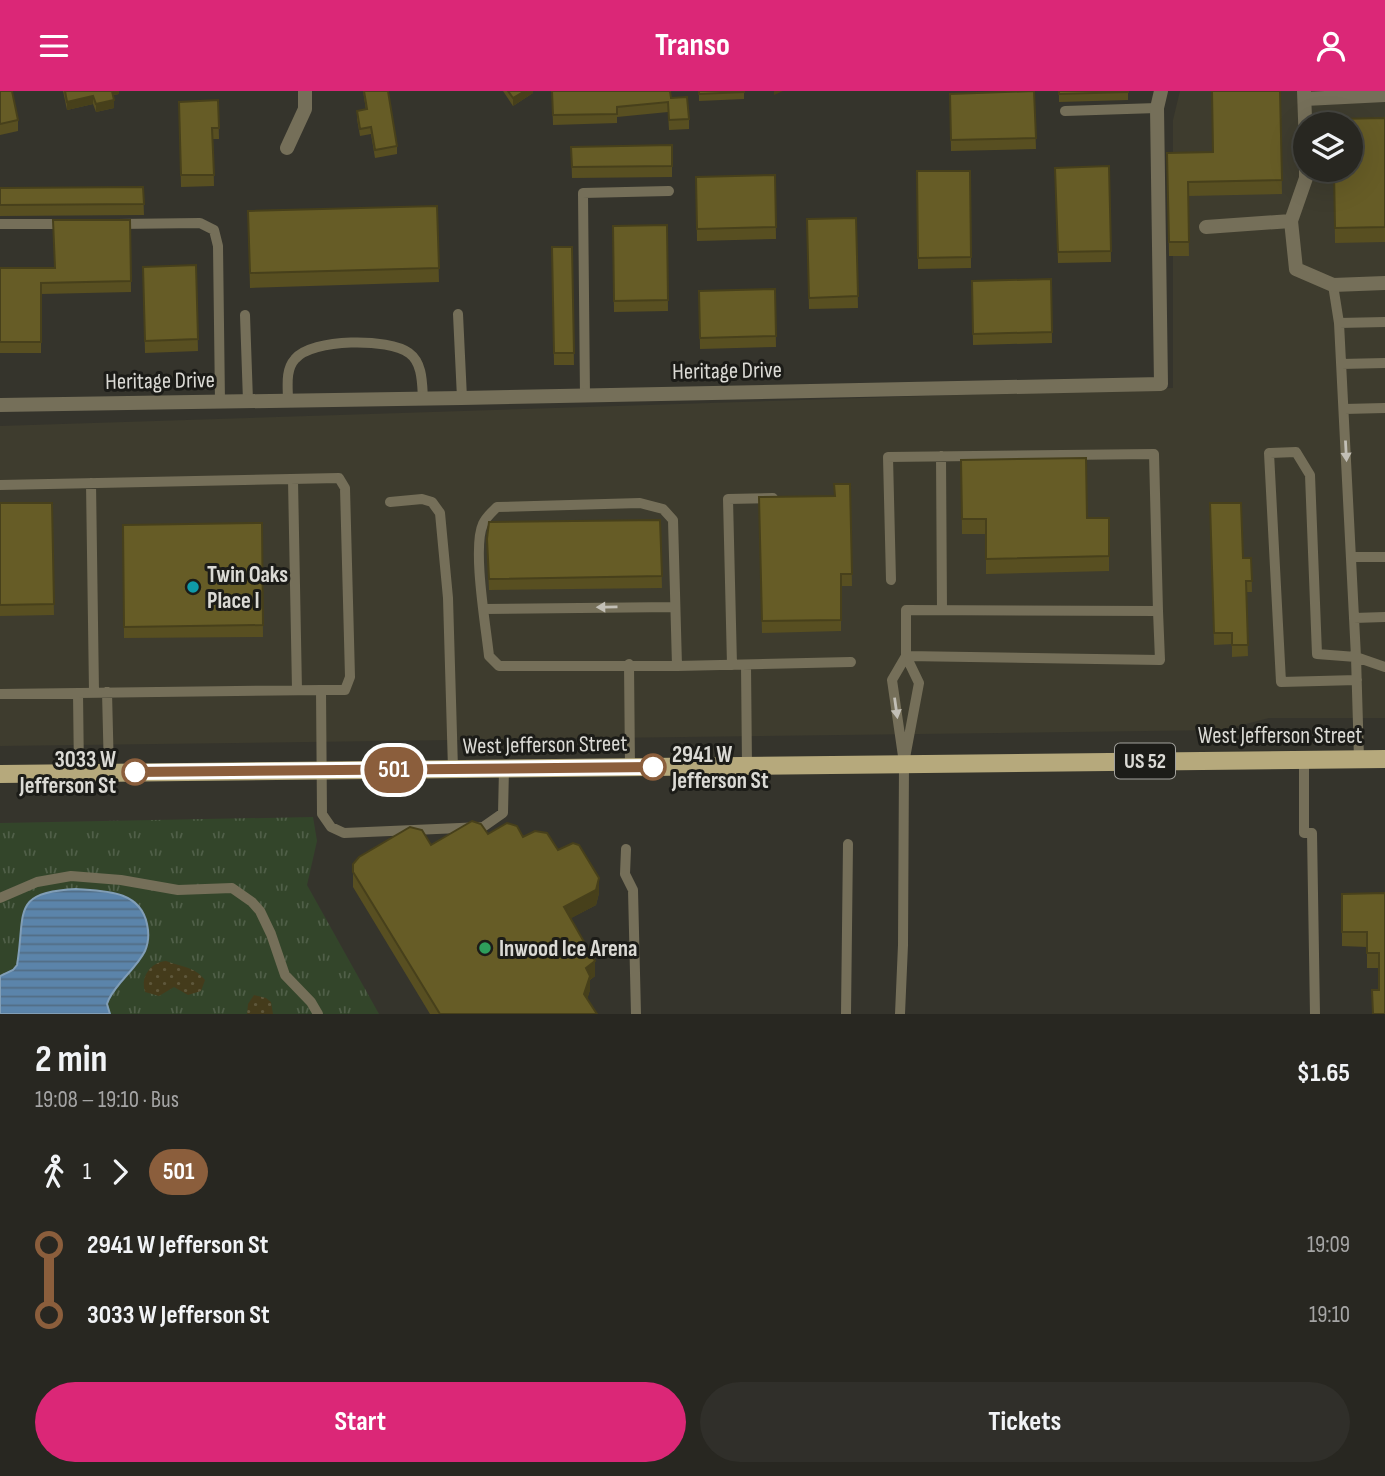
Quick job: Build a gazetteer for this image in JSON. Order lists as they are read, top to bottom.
{
  "streets": {
    "main road": ["West Jefferson Street", "US 52"],
    "street": ["Heritage Drive"]
  },
  "places": [
    "Twin Oaks Place I",
    "2941 W Jefferson St",
    "3033 W Jefferson St",
    "Inwood Ice Arena"
  ],
  "lines": ["bus line 501"],
  "page": {
    "header": "Transo",
    "on_map": "501",
    "heading": ["2 min", "19:08 – 19:10 · Bus", "$1.65"],
    "legs": ["1", "501"],
    "list": [
      {
        "name": "2941 W Jefferson St",
        "value": "19:09"
      },
      {
        "name": "3033 W Jefferson St",
        "value": "19:10"
      }
    ],
    "buttons": ["Start", "Tickets"]
  }
}
